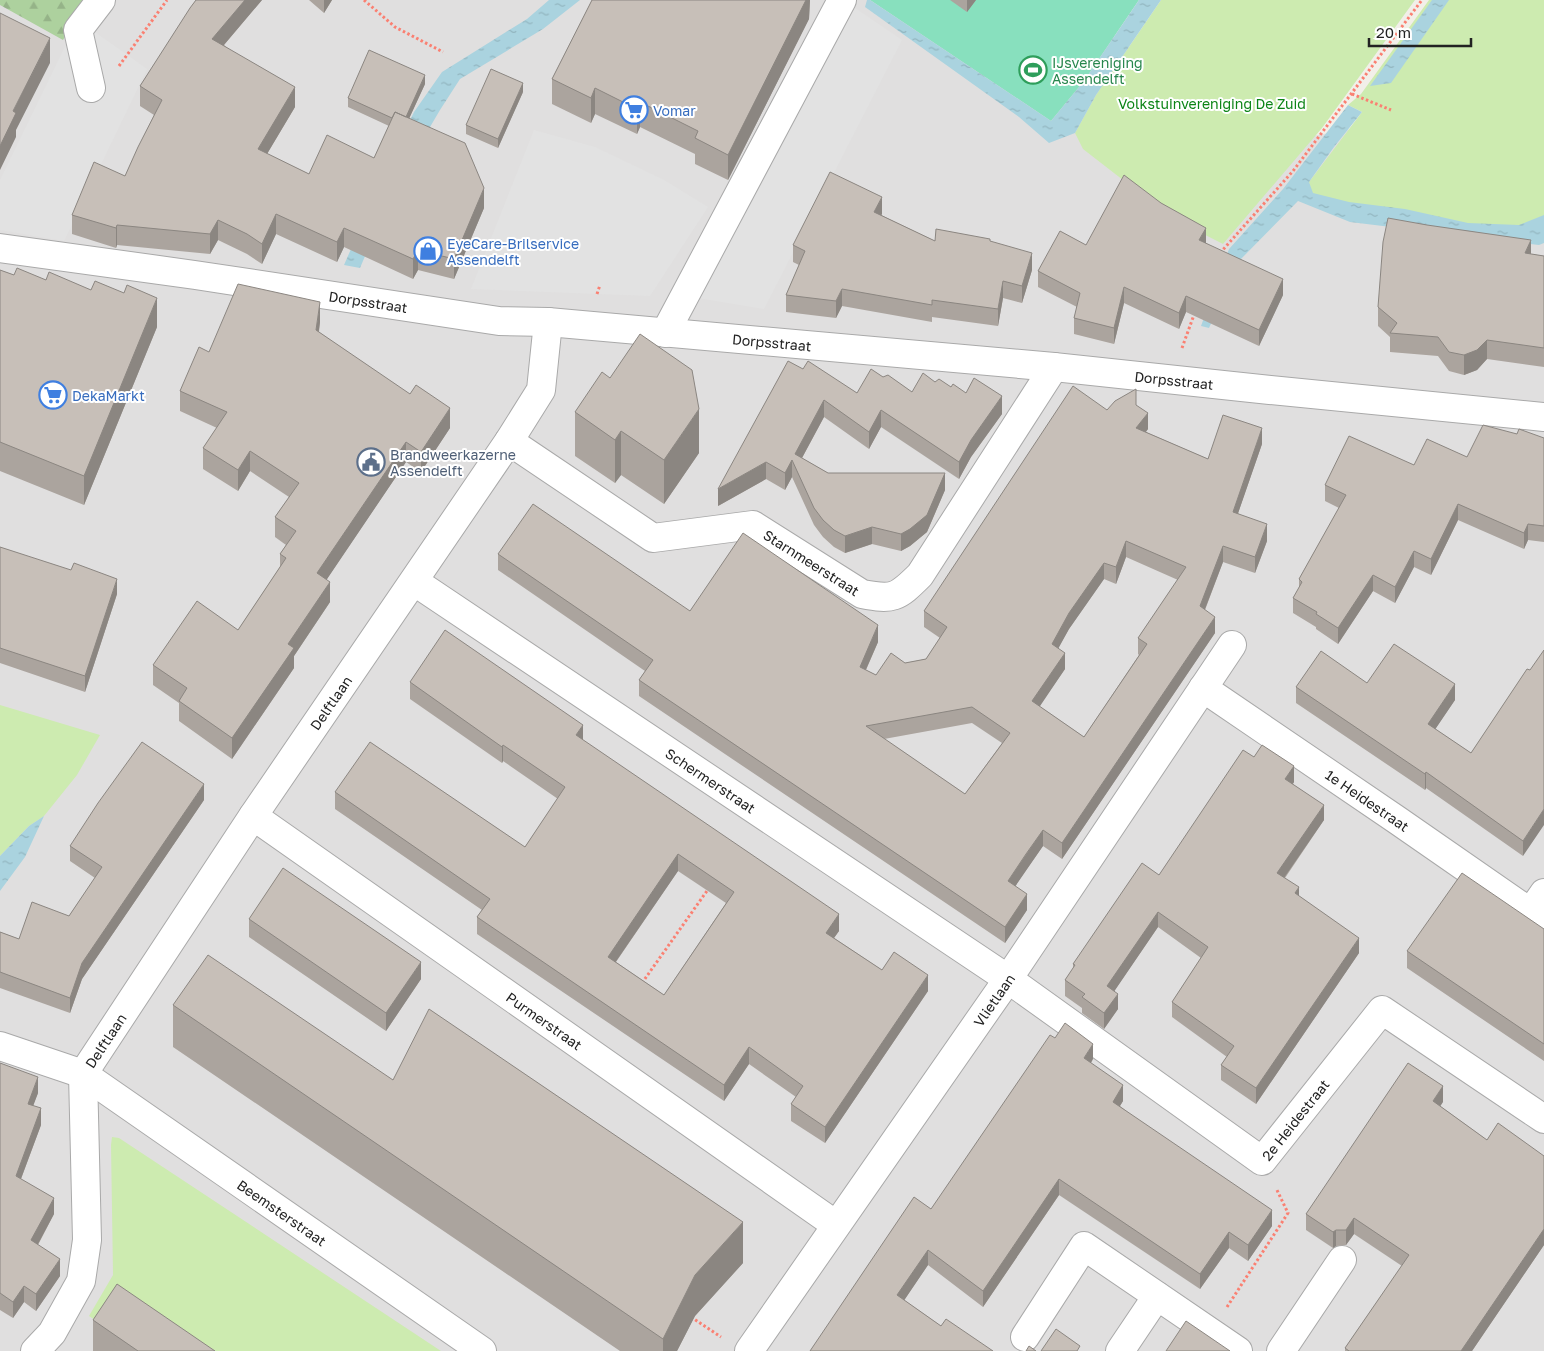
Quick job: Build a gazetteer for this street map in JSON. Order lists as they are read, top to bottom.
{
  "streets": {
    "street": [
      "Dorpsstraat",
      "Starnmeerstraat",
      "Delftlaan",
      "Schermerstraat",
      "1e Heidestraat",
      "Vlietlaan",
      "Purmerstraat",
      "2e Heidestraat",
      "Beemsterstraat"
    ]
  },
  "crossings": [
    ["Dorpsstraat", "Starnmeerstraat"],
    ["Dorpsstraat", "Delftlaan"],
    ["Starnmeerstraat", "Delftlaan"],
    ["Delftlaan", "Schermerstraat"],
    ["Delftlaan", "Purmerstraat"],
    ["Delftlaan", "Beemsterstraat"],
    ["Schermerstraat", "Vlietlaan"],
    ["Schermerstraat", "2e Heidestraat"],
    ["1e Heidestraat", "Vlietlaan"],
    ["Vlietlaan", "Purmerstraat"],
    ["Vlietlaan", "2e Heidestraat"]
  ],
  "parks": ["Volkstuinvereniging De Zuid"],
  "places": {
    "sports": ["IJsvereniging Assendelft"],
    "supermarket": ["Vomar", "DekaMarkt"],
    "shop": ["EyeCare-Brilservice Assendelft"],
    "public building": ["Brandweerkazerne Assendelft"]
  },
  "scale_bar": "20 m"
}
